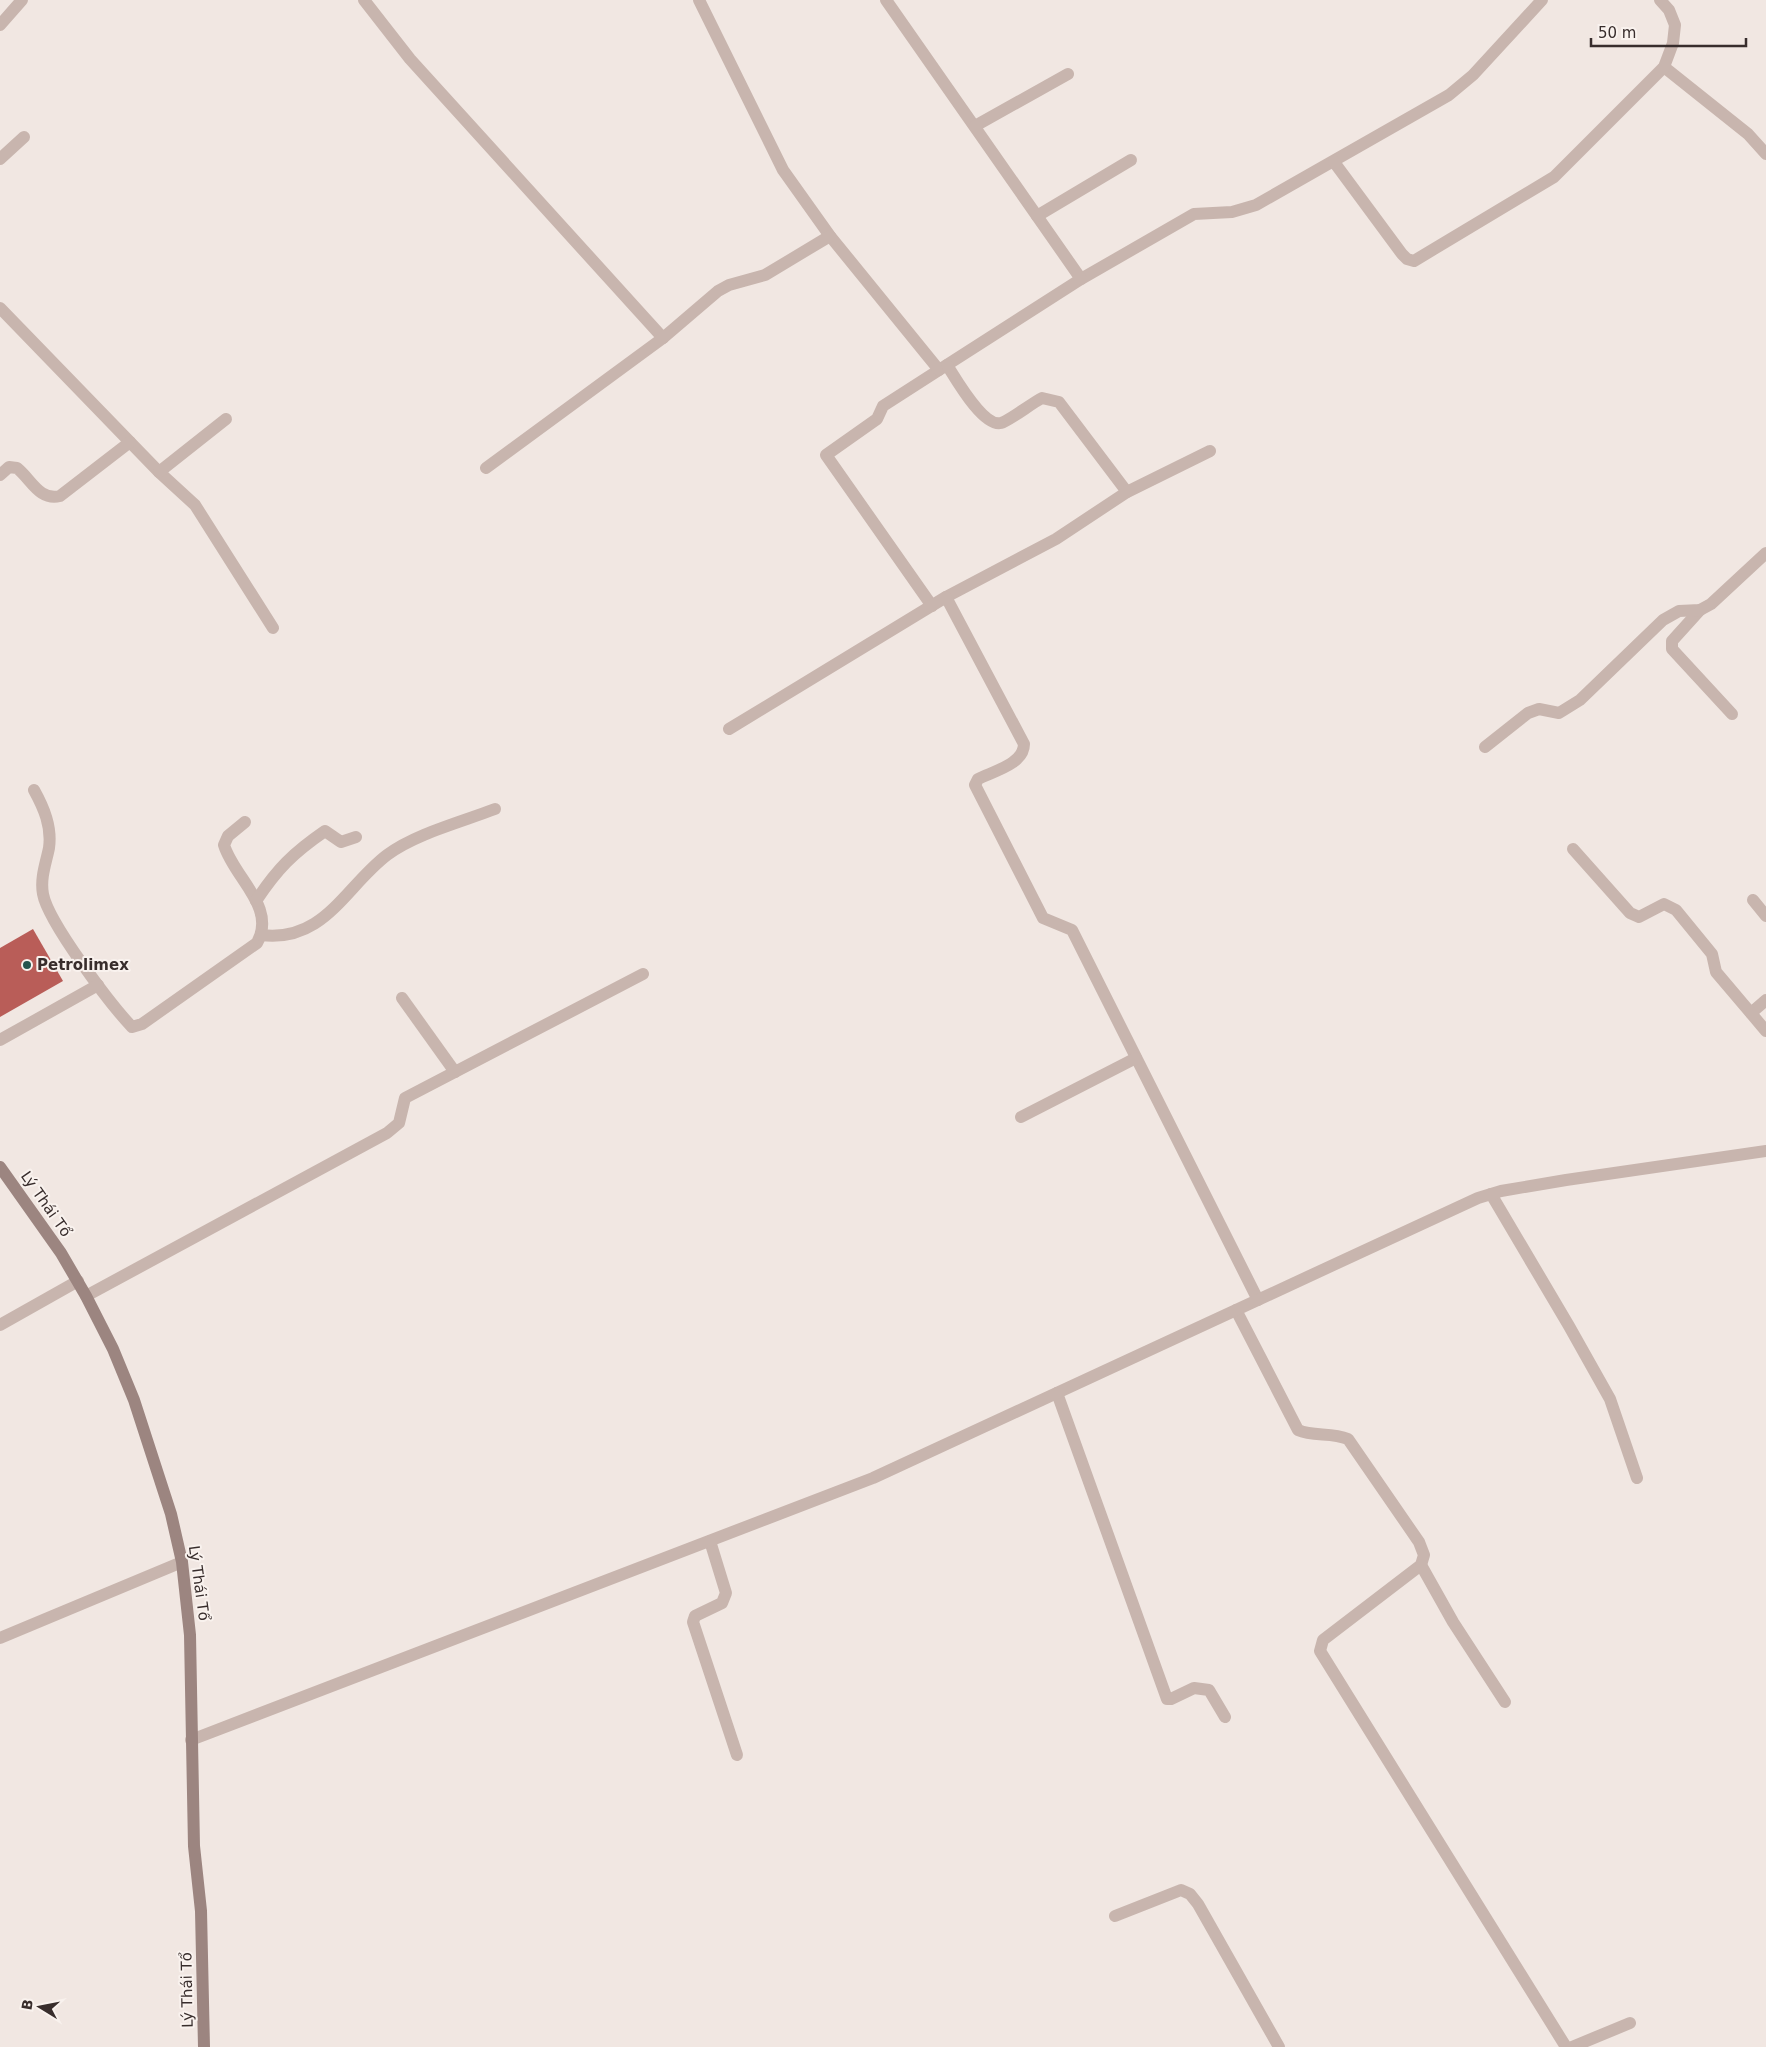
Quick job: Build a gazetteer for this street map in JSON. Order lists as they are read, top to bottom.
{
  "streets": {
    "main road": ["Lý Thái Tổ"]
  },
  "places": ["Petrolimex"],
  "scale_bar": "50 m",
  "north": "left"
}
